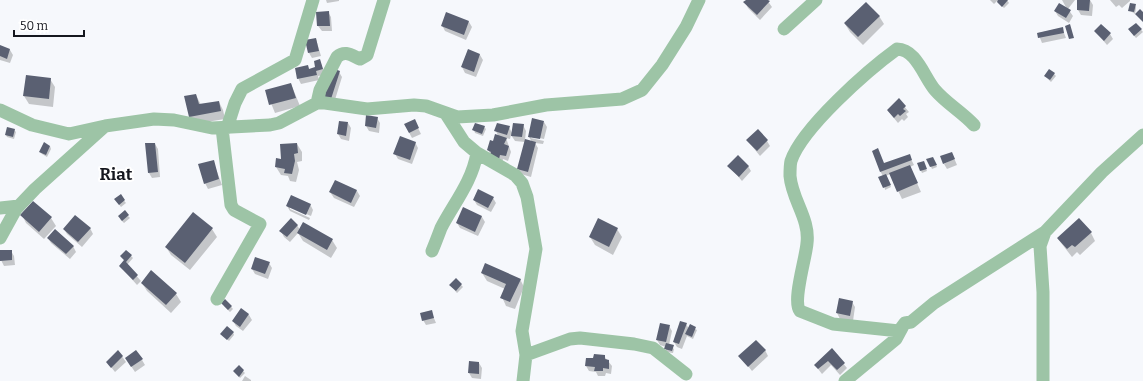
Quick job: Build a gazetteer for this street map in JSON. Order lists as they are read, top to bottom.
{
  "districts": ["Riat"],
  "scale_bar": "50 m"
}
